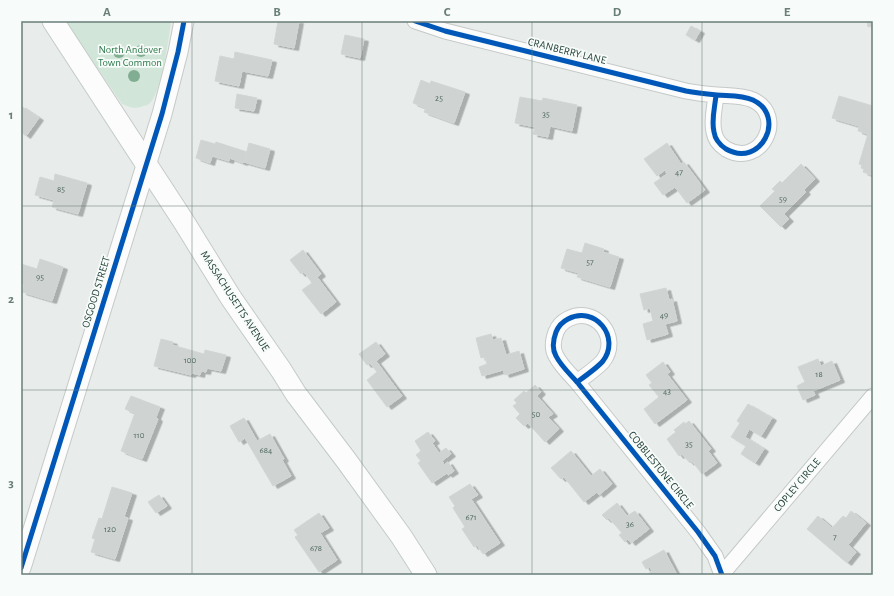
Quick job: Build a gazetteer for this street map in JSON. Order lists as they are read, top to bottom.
{
  "streets": {
    "main road": ["MASSACHUSETTS AVENUE"],
    "street": [
      "CRANBERRY LANE",
      "OSGOOD STREET",
      "COBBLESTONE CIRCLE",
      "COPLEY CIRCLE"
    ]
  },
  "crossings": [
    ["OSGOOD STREET", "MASSACHUSETTS AVENUE"],
    ["COBBLESTONE CIRCLE", "COPLEY CIRCLE"]
  ],
  "parks": ["North Andover Town Common"],
  "house_numbers": [
    "25",
    "35",
    "47",
    "85",
    "59",
    "57",
    "95",
    "49",
    "100",
    "18",
    "43",
    "50",
    "110",
    "35",
    "684",
    "671",
    "36",
    "120",
    "7",
    "678"
  ],
  "grid": {
    "columns": [
      "A",
      "B",
      "C",
      "D",
      "E"
    ],
    "rows": ["1", "2", "3"]
  }
}
